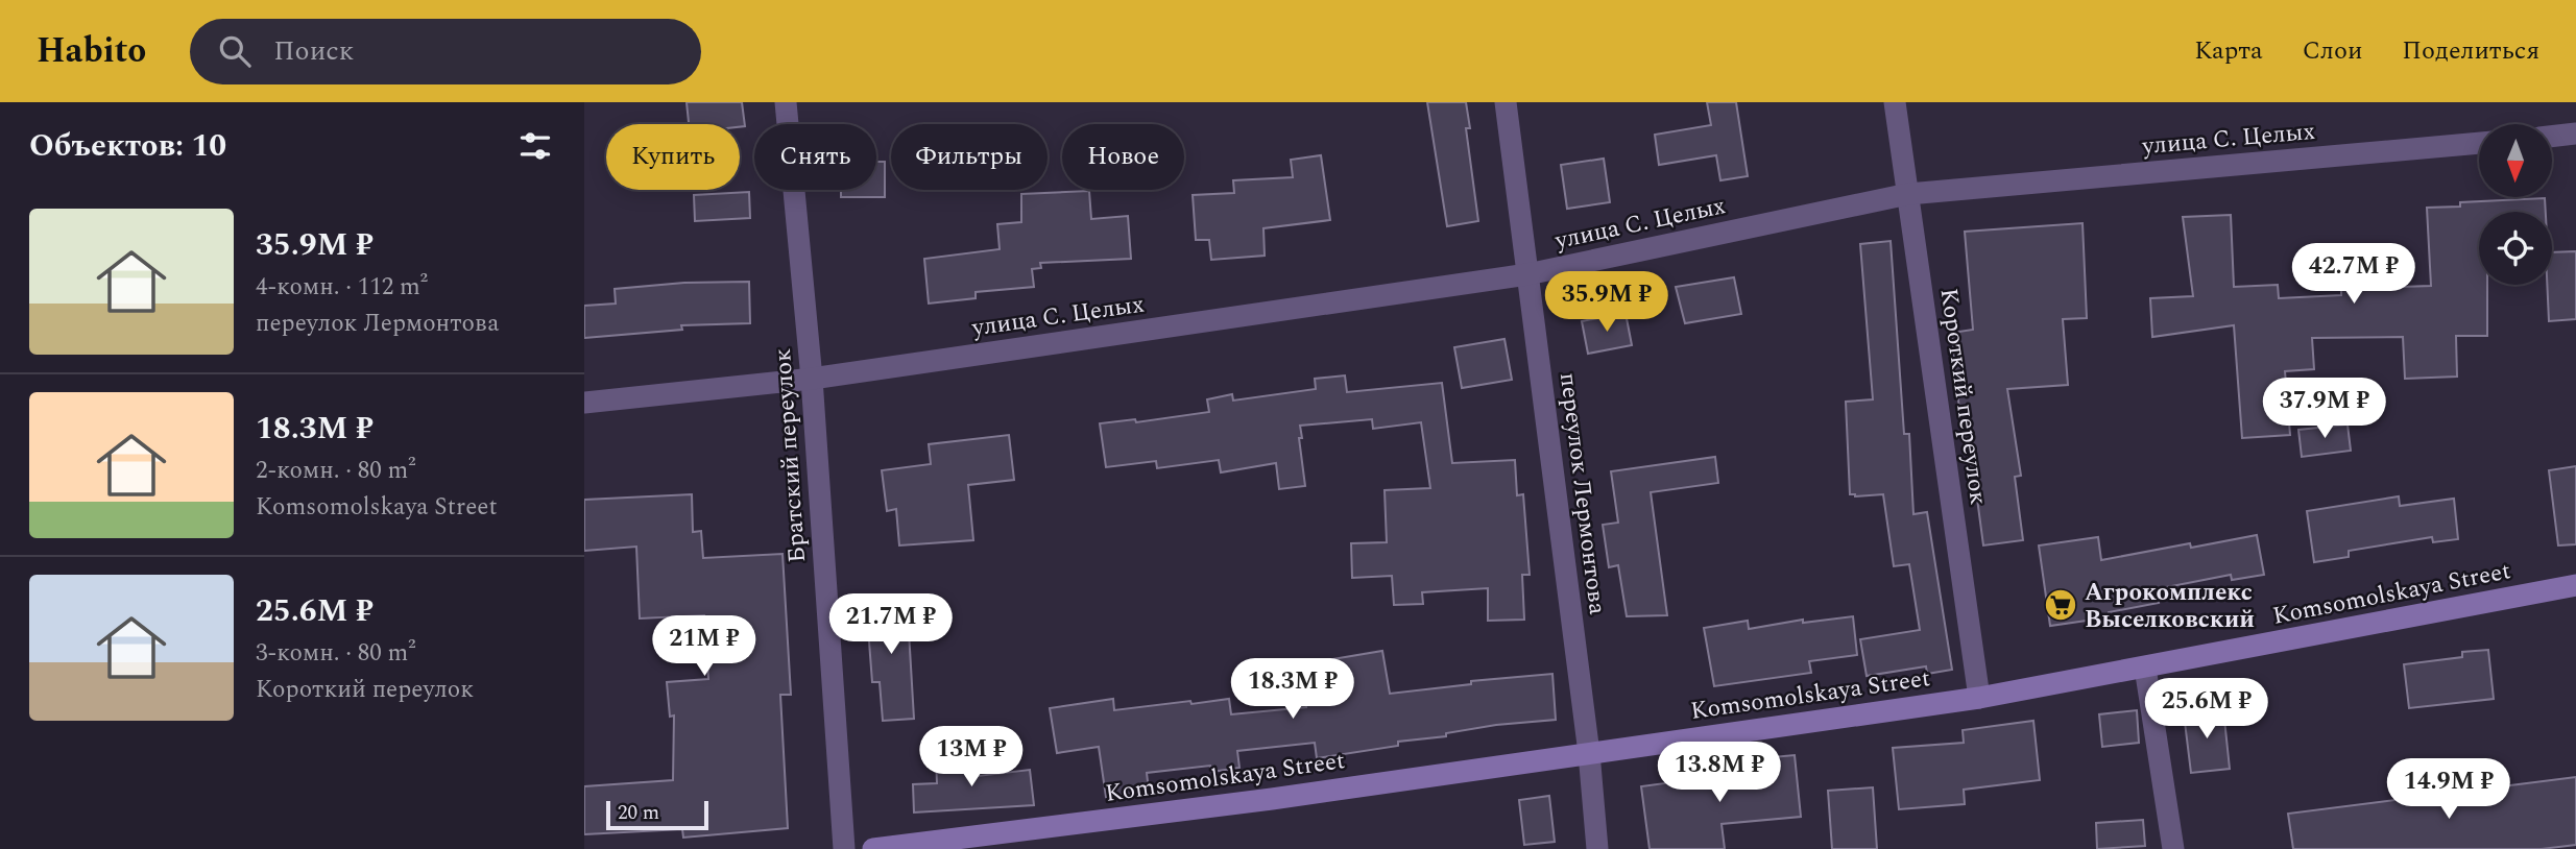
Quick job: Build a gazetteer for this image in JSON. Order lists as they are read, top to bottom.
{
  "streets": {
    "main road": ["Komsomolskaya Street"],
    "street": [
      "улица С. Целых",
      "Короткий переулок",
      "Братский переулок",
      "переулок Лермонтова"
    ]
  },
  "crossings": [
    ["улица С. Целых", "Короткий переулок"],
    ["улица С. Целых", "Братский переулок"],
    ["улица С. Целых", "переулок Лермонтова"],
    ["Короткий переулок", "Komsomolskaya Street"],
    ["переулок Лермонтова", "Komsomolskaya Street"]
  ],
  "places": {
    "supermarket": ["Агрокомплекс Выселковский"]
  },
  "scale_bar": "20 m",
  "north": "bottom",
  "page": {
    "header": "Habito",
    "search": "Поиск",
    "nav": ["Карта", "Слои", "Поделиться"],
    "heading": "Объектов: 10",
    "chip": [
      "Купить",
      "Снять",
      "Фильтры",
      "Новое"
    ],
    "list": [
      {
        "name": "35.9M ₽",
        "note": "4-комн. · 112 m² · переулок Лермонтова"
      },
      {
        "name": "18.3M ₽",
        "note": "2-комн. · 80 m² · Komsomolskaya Street"
      },
      {
        "name": "25.6M ₽",
        "note": "3-комн. · 80 m² · Короткий переулок"
      }
    ],
    "price": [
      "42.7M ₽",
      "35.9M ₽",
      "37.9M ₽",
      "21.7M ₽",
      "21M ₽",
      "18.3M ₽",
      "25.6M ₽",
      "13M ₽",
      "13.8M ₽",
      "14.9M ₽"
    ],
    "scale": "20 m"
  }
}
